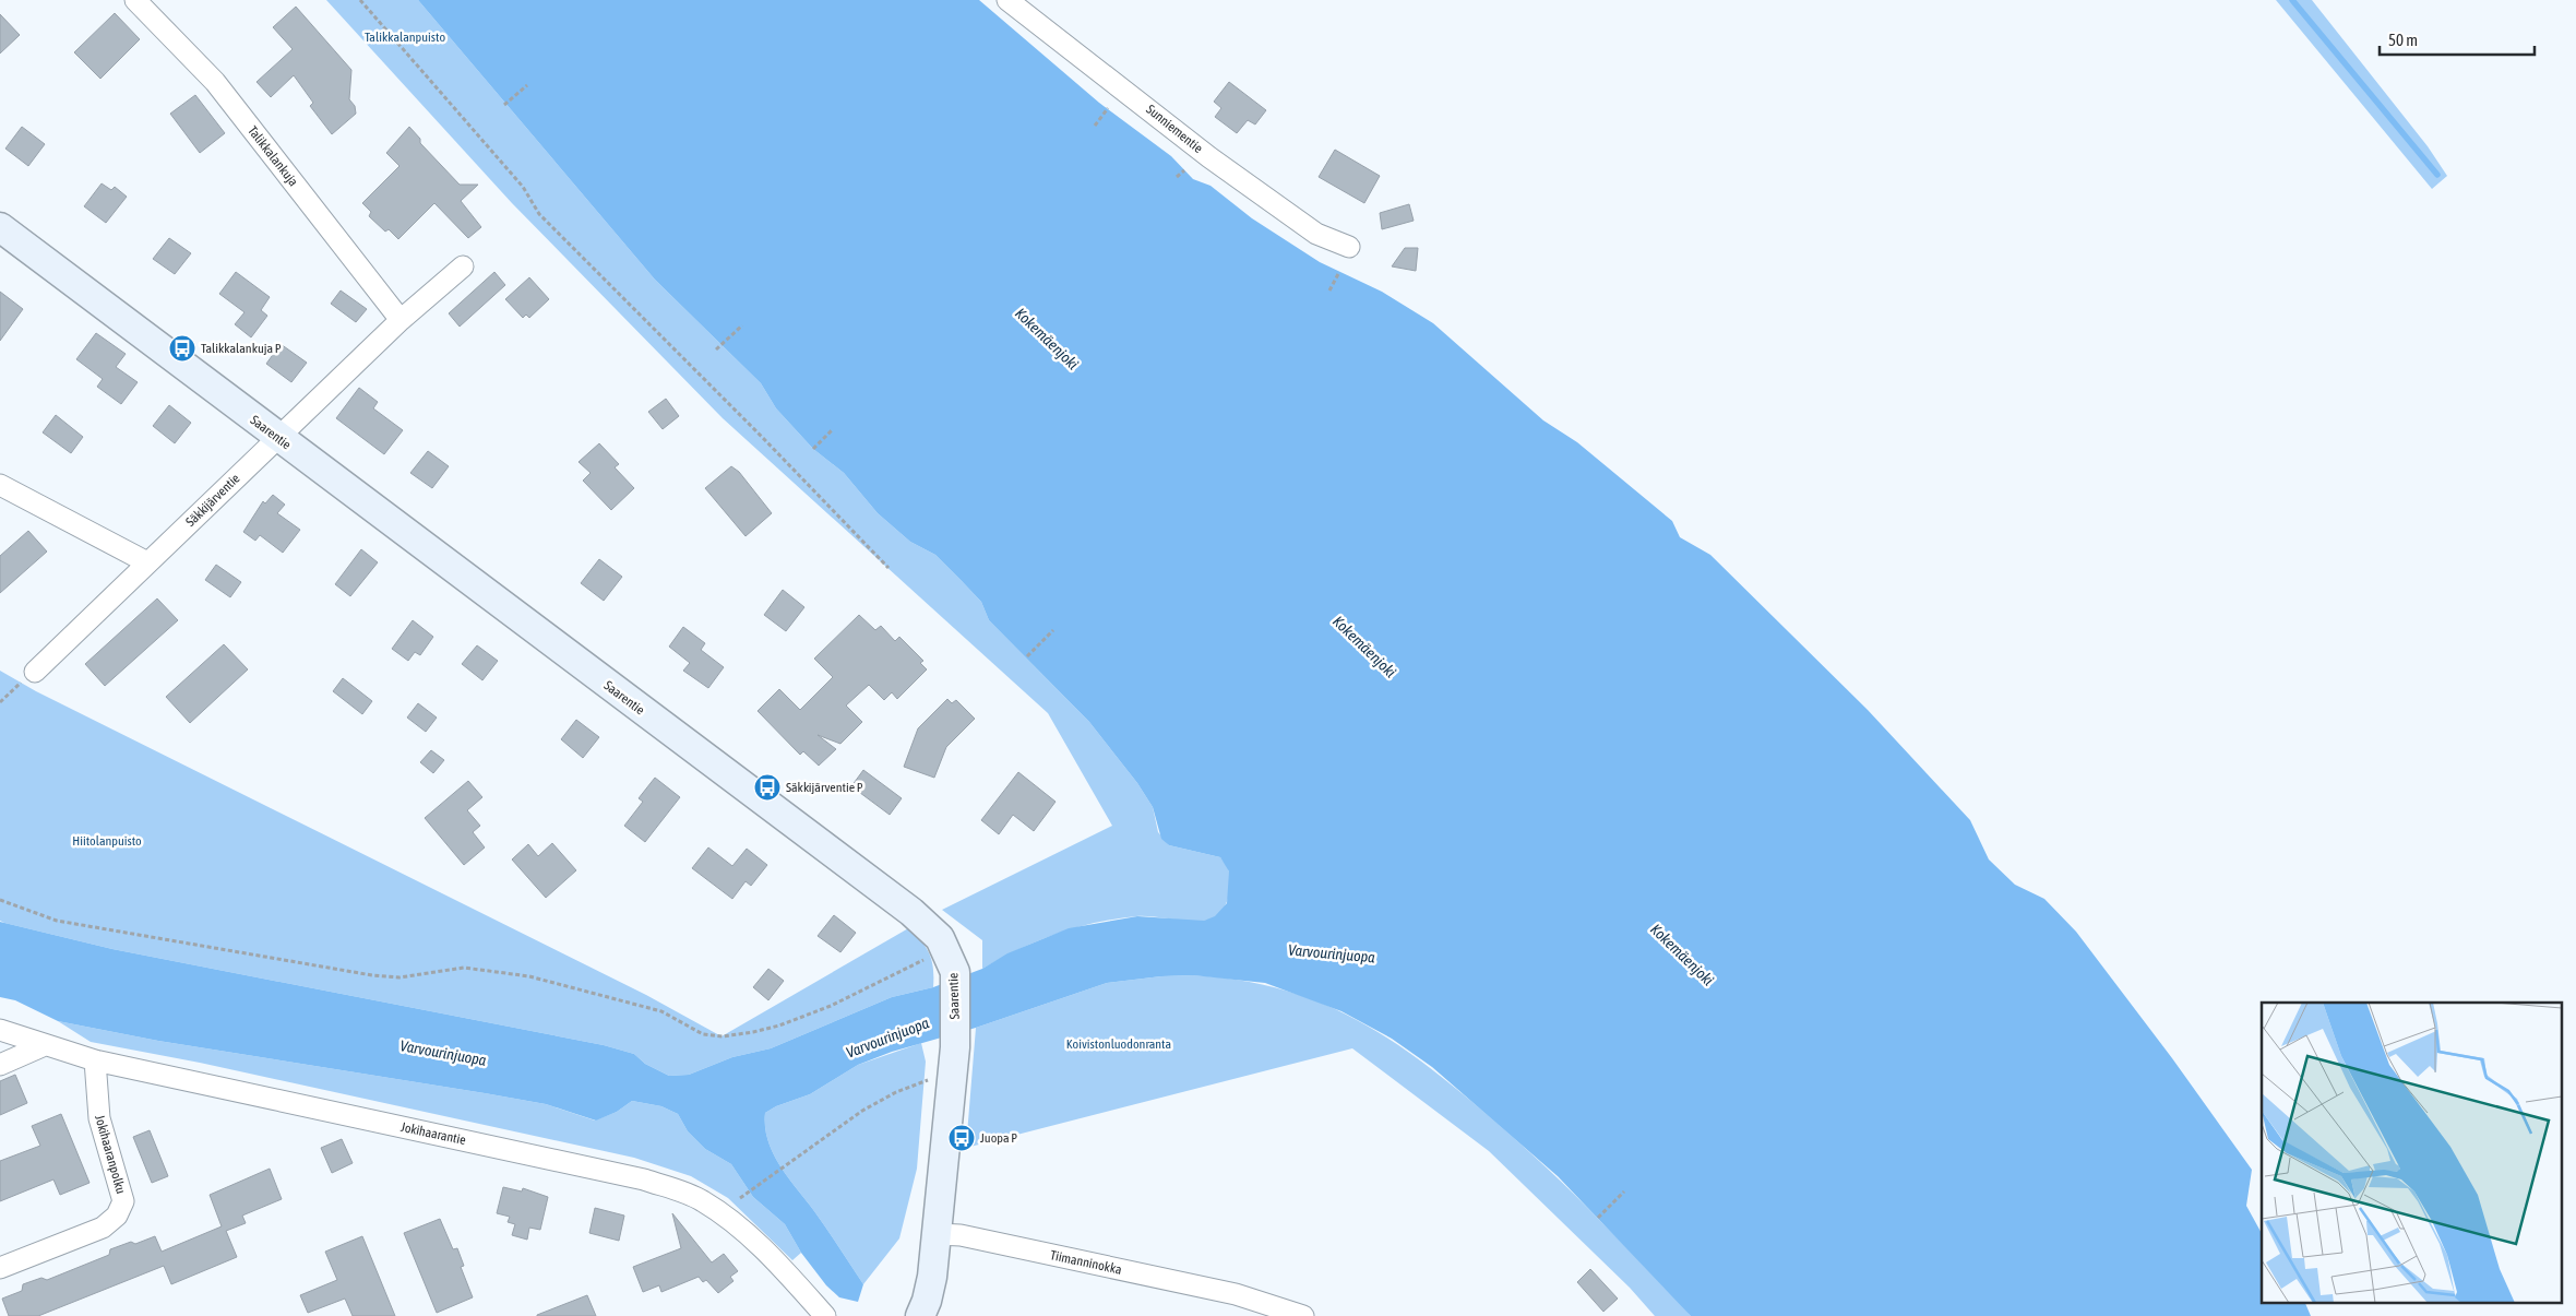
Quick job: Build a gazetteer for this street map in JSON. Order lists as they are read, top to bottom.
{
  "streets": {
    "street": [
      "Sunniementie",
      "Talikkalankuja",
      "Saarentie",
      "Säkkijärventie",
      "Jokihaarantie",
      "Jokihaaranpolku",
      "Tiimanninokka"
    ]
  },
  "crossings": [
    ["Saarentie", "Säkkijärventie"],
    ["Saarentie", "Tiimanninokka"],
    ["Jokihaarantie", "Jokihaaranpolku"]
  ],
  "water": ["Kokemäenjoki", "Varvourinjuopa"],
  "parks": ["Talikkalanpuisto", "Hiitolanpuisto", "Koivistonluodonranta"],
  "places": {
    "bus stop": ["Talikkalankuja P", "Säkkijärventie P", "Juopa P"]
  },
  "scale_bar": "50 m"
}
